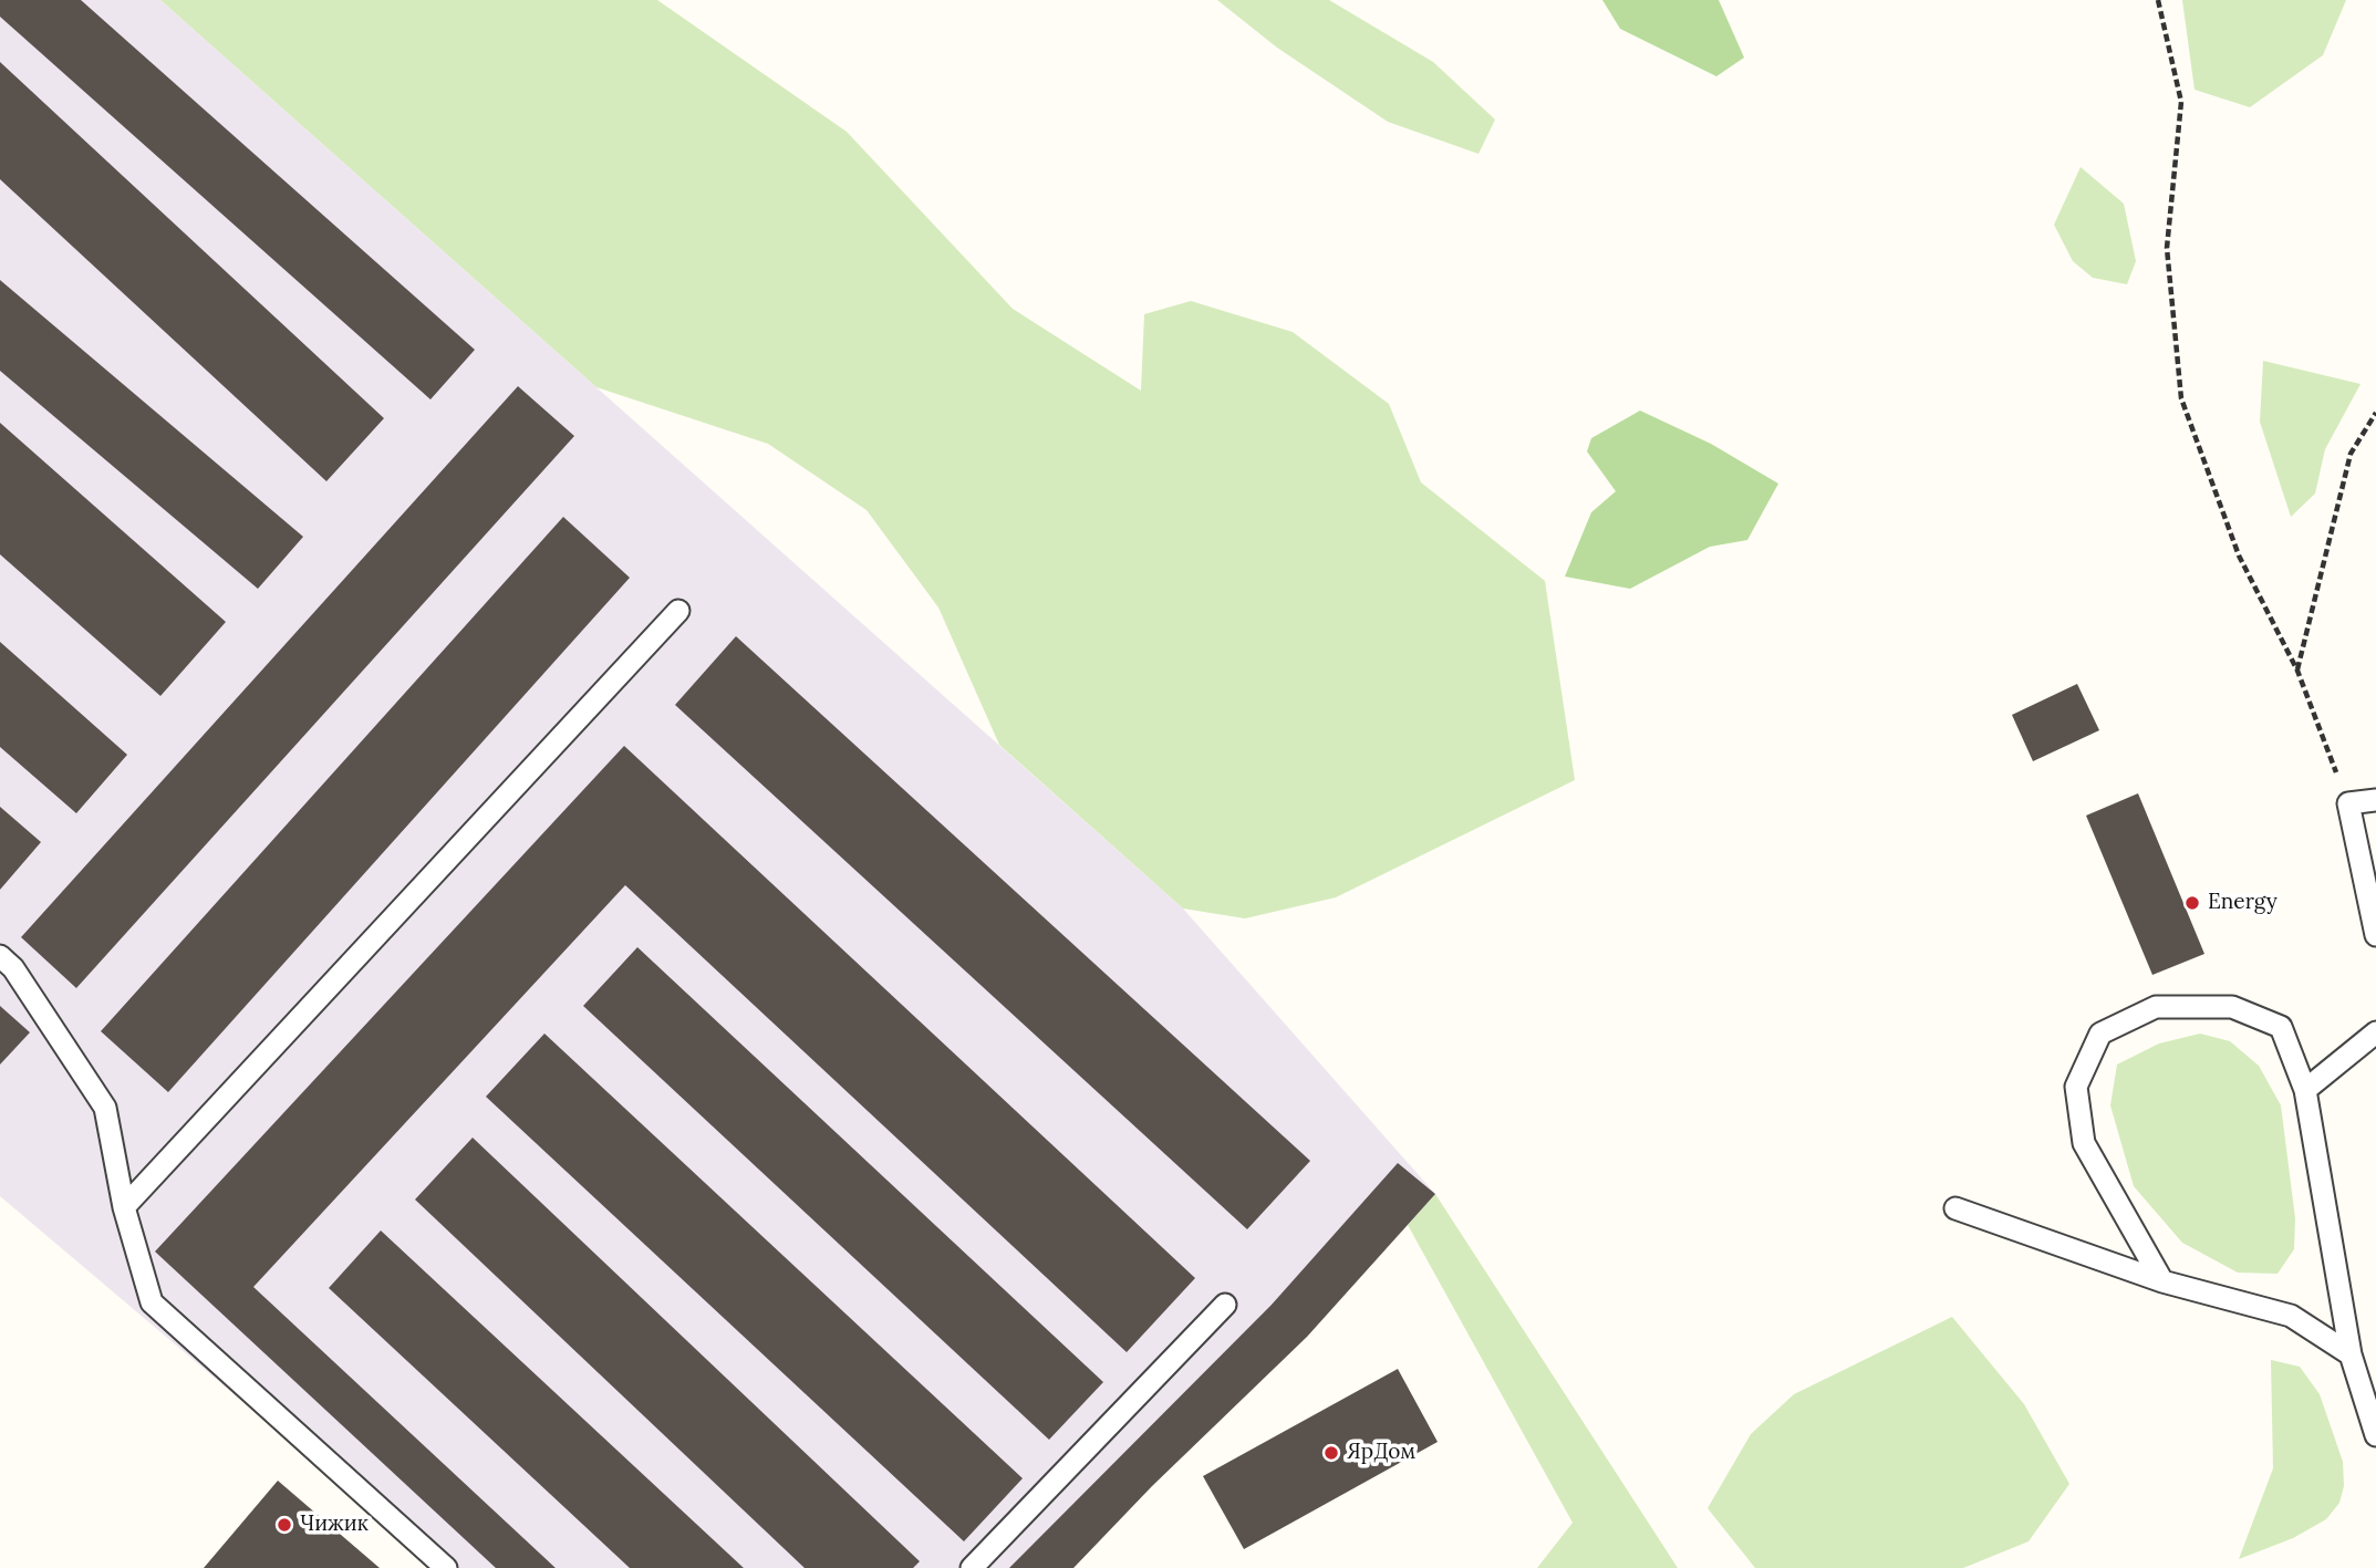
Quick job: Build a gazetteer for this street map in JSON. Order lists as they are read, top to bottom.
{
  "places": ["Energy", "ЯрДом", "Чижик"]
}
